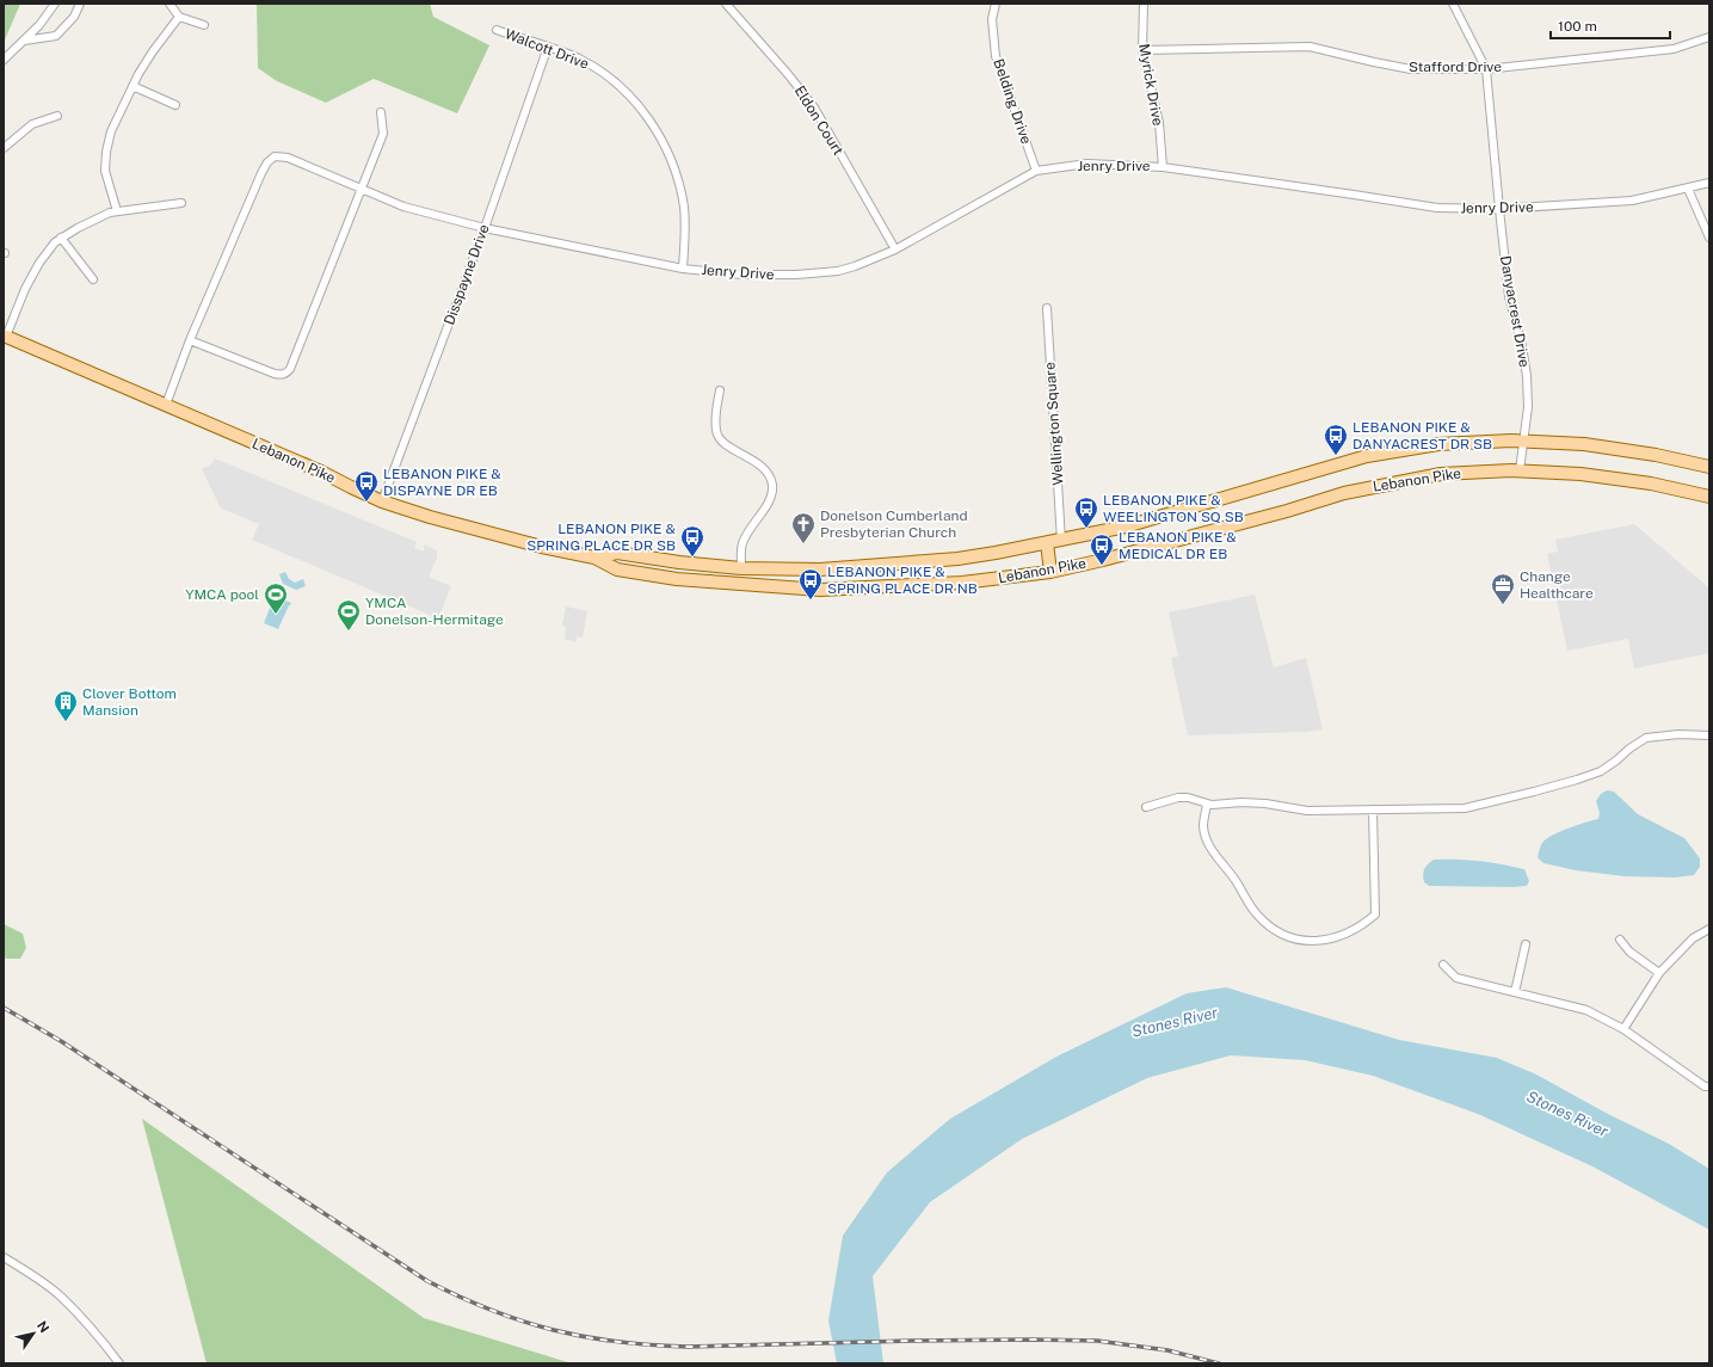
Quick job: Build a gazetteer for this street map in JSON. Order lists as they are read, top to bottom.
{
  "streets": {
    "main road": ["Lebanon Pike"],
    "street": [
      "Walcott Drive",
      "Stafford Drive",
      "Myrick Drive",
      "Belding Drive",
      "Eldon Court",
      "Jenry Drive",
      "Disspayne Drive",
      "Danyacrest Drive",
      "Wellington Square"
    ]
  },
  "crossings": [
    ["Walcott Drive", "Jenry Drive"],
    ["Walcott Drive", "Disspayne Drive"],
    ["Stafford Drive", "Myrick Drive"],
    ["Stafford Drive", "Danyacrest Drive"],
    ["Myrick Drive", "Jenry Drive"],
    ["Belding Drive", "Jenry Drive"],
    ["Eldon Court", "Jenry Drive"],
    ["Jenry Drive", "Disspayne Drive"],
    ["Jenry Drive", "Danyacrest Drive"],
    ["Jenry Drive", "Lebanon Pike"],
    ["Disspayne Drive", "Lebanon Pike"],
    ["Danyacrest Drive", "Lebanon Pike"],
    ["Wellington Square", "Lebanon Pike"]
  ],
  "water": ["Stones River"],
  "places": {
    "bus stop": [
      "LEBANON PIKE & DANYACREST DR SB",
      "LEBANON PIKE & DISPAYNE DR EB",
      "LEBANON PIKE & WEELINGTON SQ SB",
      "LEBANON PIKE & SPRING PLACE DR SB",
      "LEBANON PIKE & MEDICAL DR EB",
      "LEBANON PIKE & SPRING PLACE DR NB"
    ],
    "church": ["Donelson Cumberland Presbyterian Church"],
    "office": ["Change Healthcare"],
    "sports": ["YMCA pool", "YMCA Donelson-Hermitage"],
    "building": ["Clover Bottom Mansion"]
  },
  "scale_bar": "100 m",
  "north": "top right"
}
